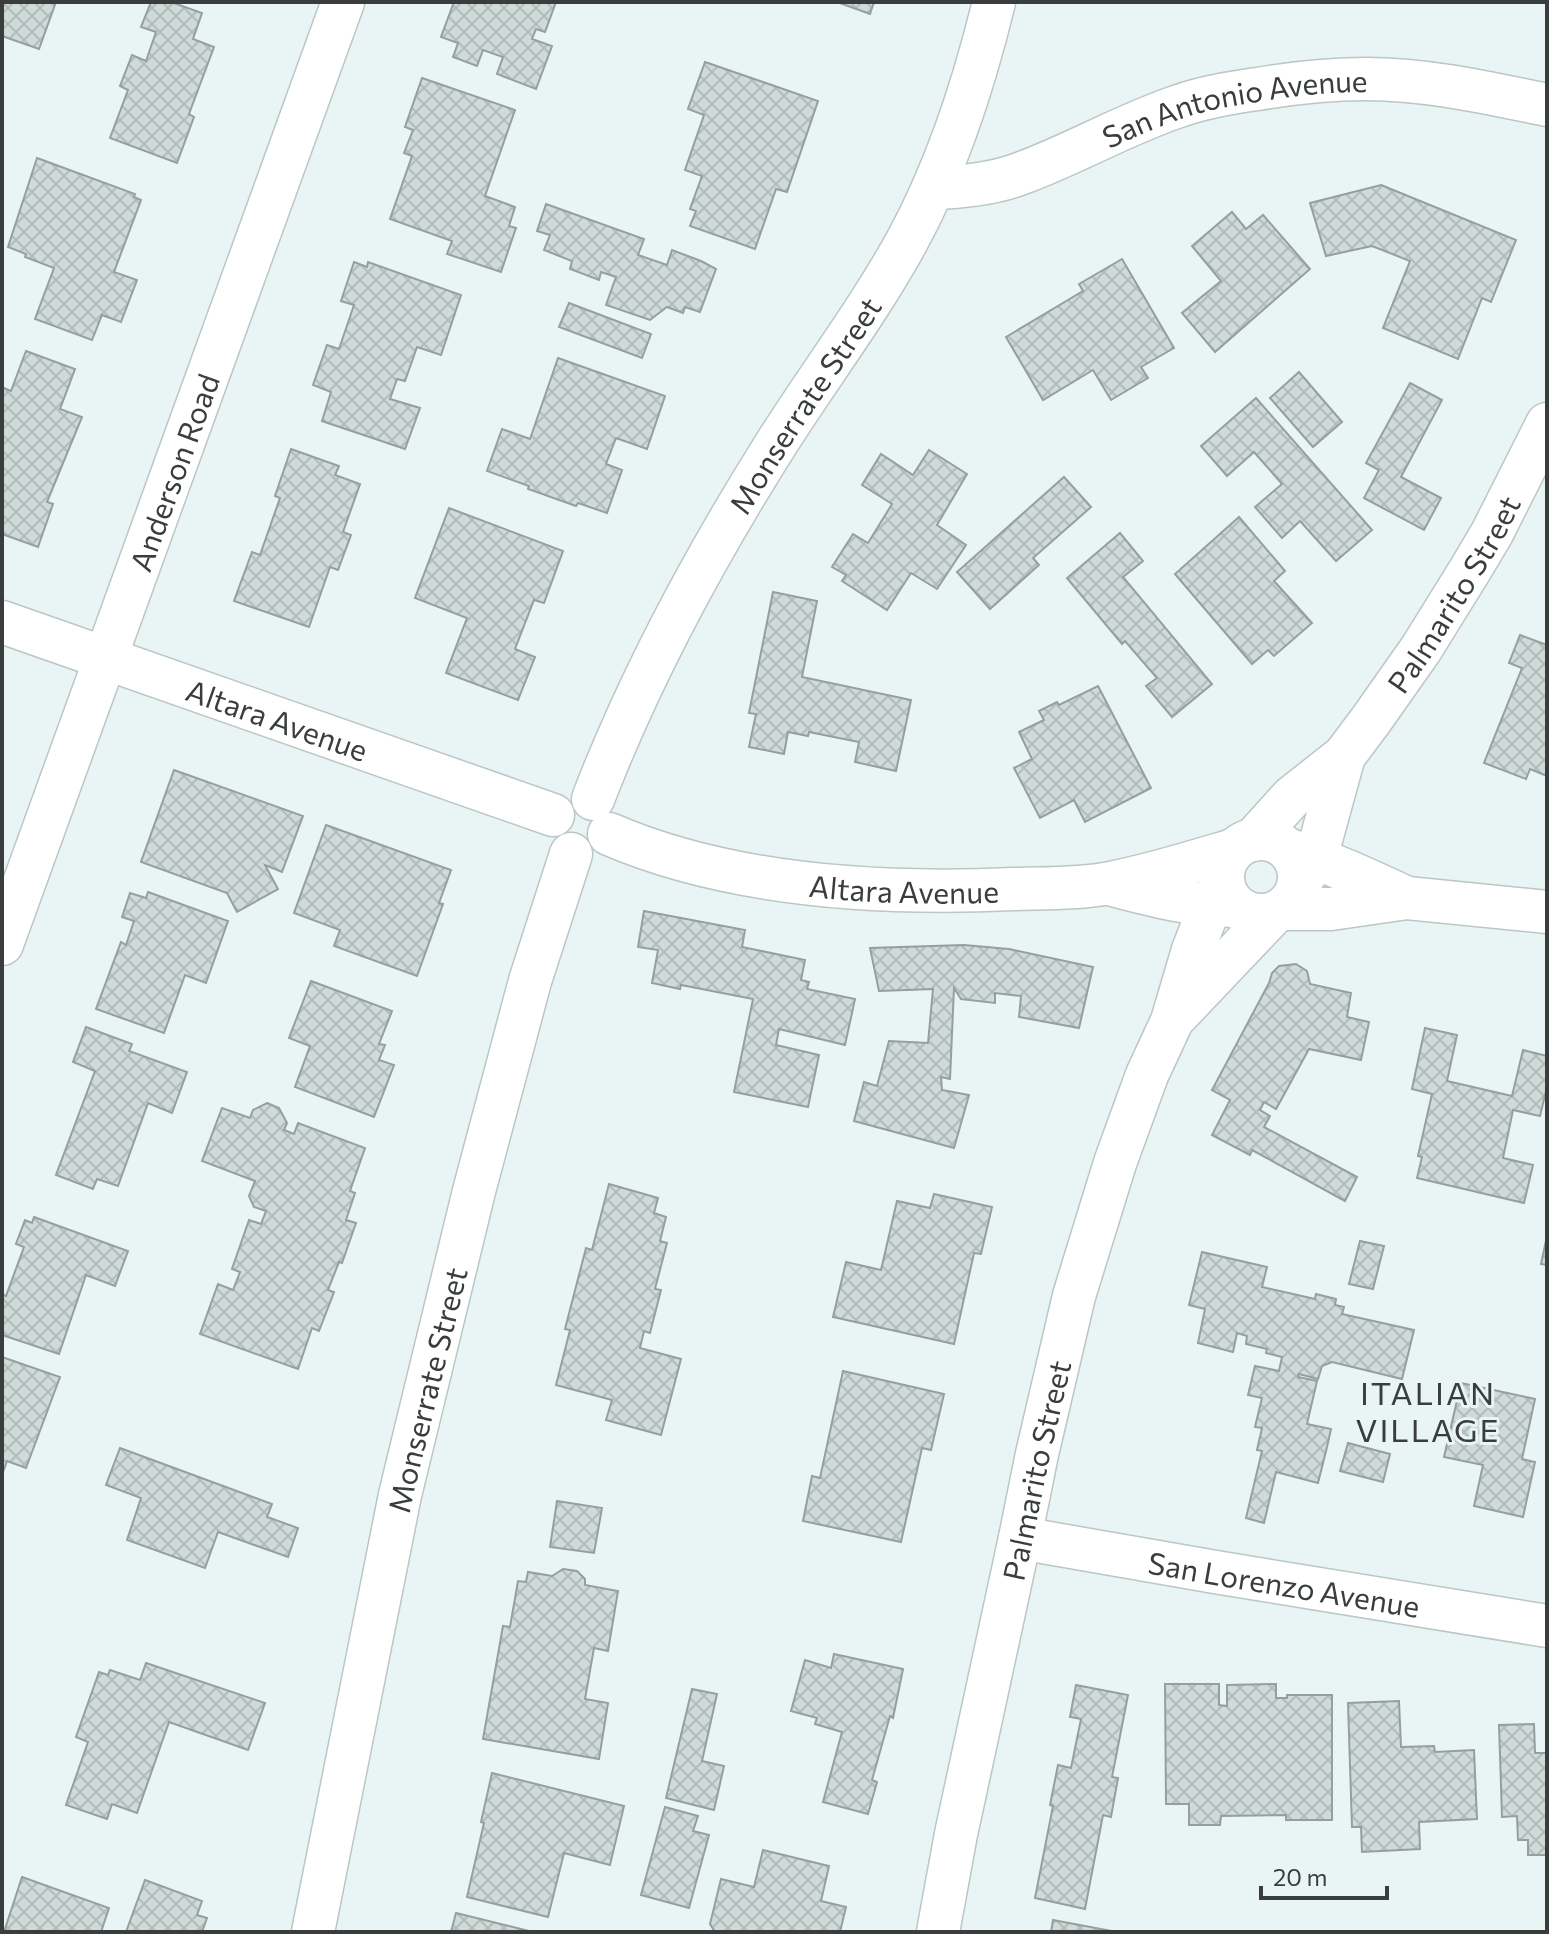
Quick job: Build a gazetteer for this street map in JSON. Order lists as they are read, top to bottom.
{
  "streets": {
    "street": [
      "San Antonio Avenue",
      "Monserrate Street",
      "Anderson Road",
      "Palmarito Street",
      "Altara Avenue",
      "San Lorenzo Avenue"
    ]
  },
  "crossings": [
    ["San Antonio Avenue", "Monserrate Street"],
    ["Monserrate Street", "Altara Avenue"],
    ["Anderson Road", "Altara Avenue"],
    ["Palmarito Street", "Altara Avenue"],
    ["Palmarito Street", "San Lorenzo Avenue"]
  ],
  "districts": ["ITALIAN VILLAGE"],
  "scale_bar": "20 m"
}
